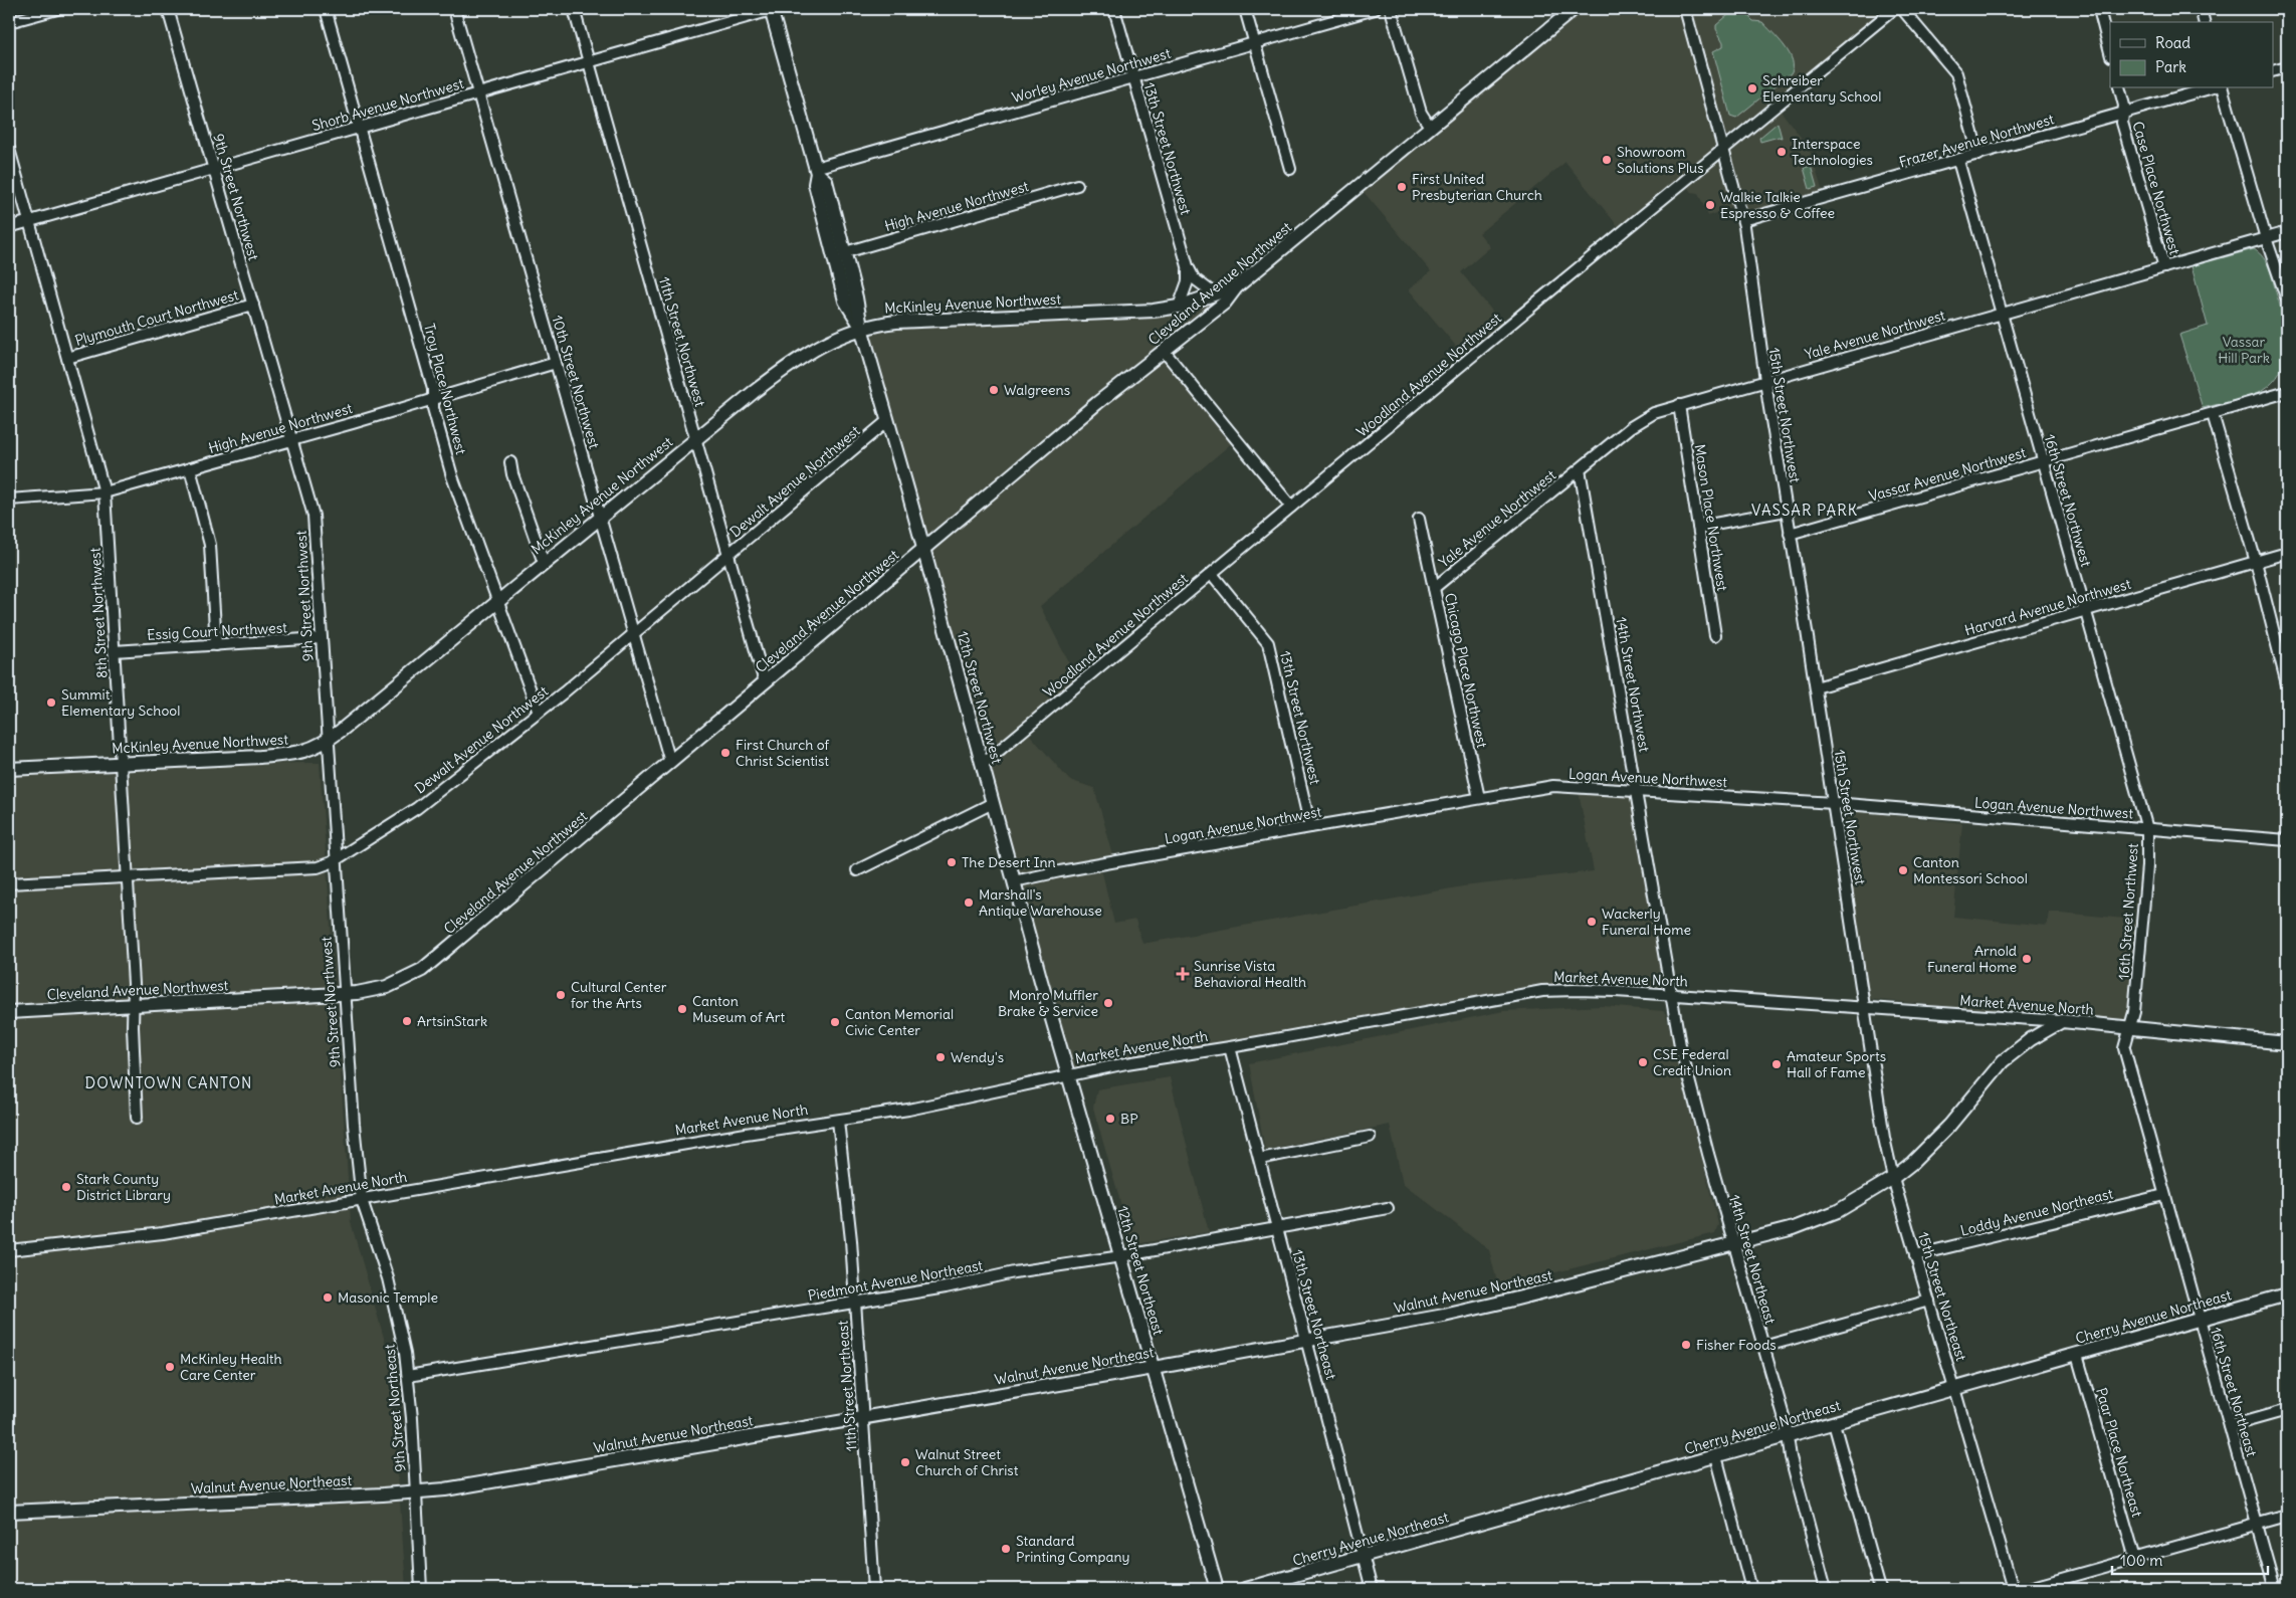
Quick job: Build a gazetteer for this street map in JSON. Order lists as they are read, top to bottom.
{
  "streets": {
    "main road": [
      "Cleveland Avenue Northwest",
      "McKinley Avenue Northwest",
      "12th Street Northwest",
      "Market Avenue North",
      "12th Street Northeast",
      "Walnut Avenue Northeast",
      "Cherry Avenue Northeast"
    ],
    "street": [
      "Worley Avenue Northwest",
      "Shorb Avenue Northwest",
      "Frazer Avenue Northwest",
      "13th Street Northwest",
      "Case Place Northwest",
      "9th Street Northwest",
      "High Avenue Northwest",
      "Plymouth Court Northwest",
      "Yale Avenue Northwest",
      "11th Street Northwest",
      "Woodland Avenue Northwest",
      "10th Street Northwest",
      "Troy Place Northwest",
      "15th Street Northwest",
      "Vassar Avenue Northwest",
      "Dewalt Avenue Northwest",
      "16th Street Northwest",
      "Mason Place Northwest",
      "Harvard Avenue Northwest",
      "8th Street Northwest",
      "Essig Court Northwest",
      "Chicago Place Northwest",
      "14th Street Northwest",
      "Logan Avenue Northwest",
      "Loddy Avenue Northeast",
      "14th Street Northeast",
      "Piedmont Avenue Northeast",
      "15th Street Northeast",
      "13th Street Northeast",
      "11th Street Northeast",
      "16th Street Northeast",
      "9th Street Northeast",
      "Paar Place Northeast"
    ]
  },
  "crossings": [
    ["Worley Avenue Northwest", "13th Street Northwest"],
    ["Worley Avenue Northwest", "12th Street Northwest"],
    ["Shorb Avenue Northwest", "9th Street Northwest"],
    ["Shorb Avenue Northwest", "11th Street Northwest"],
    ["Shorb Avenue Northwest", "10th Street Northwest"],
    ["Shorb Avenue Northwest", "Troy Place Northwest"],
    ["Shorb Avenue Northwest", "8th Street Northwest"],
    ["Shorb Avenue Northwest", "12th Street Northwest"],
    ["Frazer Avenue Northwest", "Case Place Northwest"],
    ["Frazer Avenue Northwest", "15th Street Northwest"],
    ["Frazer Avenue Northwest", "16th Street Northwest"],
    ["13th Street Northwest", "McKinley Avenue Northwest"],
    ["13th Street Northwest", "Woodland Avenue Northwest"],
    ["13th Street Northwest", "Logan Avenue Northwest"],
    ["Case Place Northwest", "Yale Avenue Northwest"],
    ["9th Street Northwest", "High Avenue Northwest"],
    ["9th Street Northwest", "Cleveland Avenue Northwest"],
    ["9th Street Northwest", "McKinley Avenue Northwest"],
    ["9th Street Northwest", "Plymouth Court Northwest"],
    ["9th Street Northwest", "Dewalt Avenue Northwest"],
    ["9th Street Northwest", "Essig Court Northwest"],
    ["9th Street Northwest", "Market Avenue North"],
    ["9th Street Northwest", "9th Street Northeast"],
    ["High Avenue Northwest", "10th Street Northwest"],
    ["High Avenue Northwest", "Troy Place Northwest"],
    ["High Avenue Northwest", "8th Street Northwest"],
    ["High Avenue Northwest", "12th Street Northwest"],
    ["Cleveland Avenue Northwest", "McKinley Avenue Northwest"],
    ["Cleveland Avenue Northwest", "11th Street Northwest"],
    ["Cleveland Avenue Northwest", "10th Street Northwest"],
    ["Cleveland Avenue Northwest", "8th Street Northwest"],
    ["Cleveland Avenue Northwest", "12th Street Northwest"],
    ["McKinley Avenue Northwest", "11th Street Northwest"],
    ["McKinley Avenue Northwest", "10th Street Northwest"],
    ["McKinley Avenue Northwest", "Troy Place Northwest"],
    ["McKinley Avenue Northwest", "8th Street Northwest"],
    ["McKinley Avenue Northwest", "12th Street Northwest"],
    ["Plymouth Court Northwest", "8th Street Northwest"],
    ["Yale Avenue Northwest", "15th Street Northwest"],
    ["Yale Avenue Northwest", "16th Street Northwest"],
    ["Yale Avenue Northwest", "Mason Place Northwest"],
    ["Yale Avenue Northwest", "Chicago Place Northwest"],
    ["Yale Avenue Northwest", "14th Street Northwest"],
    ["11th Street Northwest", "Dewalt Avenue Northwest"],
    ["Woodland Avenue Northwest", "15th Street Northwest"],
    ["Woodland Avenue Northwest", "12th Street Northwest"],
    ["10th Street Northwest", "Dewalt Avenue Northwest"],
    ["Troy Place Northwest", "Dewalt Avenue Northwest"],
    ["15th Street Northwest", "Vassar Avenue Northwest"],
    ["15th Street Northwest", "Harvard Avenue Northwest"],
    ["15th Street Northwest", "Logan Avenue Northwest"],
    ["15th Street Northwest", "Market Avenue North"],
    ["15th Street Northwest", "15th Street Northeast"],
    ["Vassar Avenue Northwest", "16th Street Northwest"],
    ["Dewalt Avenue Northwest", "8th Street Northwest"],
    ["Dewalt Avenue Northwest", "12th Street Northwest"],
    ["16th Street Northwest", "Harvard Avenue Northwest"],
    ["16th Street Northwest", "Logan Avenue Northwest"],
    ["16th Street Northwest", "Market Avenue North"],
    ["16th Street Northwest", "16th Street Northeast"],
    ["8th Street Northwest", "Essig Court Northwest"],
    ["Chicago Place Northwest", "Logan Avenue Northwest"],
    ["14th Street Northwest", "Logan Avenue Northwest"],
    ["14th Street Northwest", "Market Avenue North"],
    ["14th Street Northwest", "14th Street Northeast"],
    ["12th Street Northwest", "Logan Avenue Northwest"],
    ["12th Street Northwest", "Market Avenue North"],
    ["12th Street Northwest", "12th Street Northeast"],
    ["Market Avenue North", "14th Street Northeast"],
    ["Market Avenue North", "12th Street Northeast"],
    ["Market Avenue North", "Walnut Avenue Northeast"],
    ["Market Avenue North", "15th Street Northeast"],
    ["Market Avenue North", "13th Street Northeast"],
    ["Market Avenue North", "11th Street Northeast"],
    ["Market Avenue North", "16th Street Northeast"],
    ["Market Avenue North", "9th Street Northeast"],
    ["Loddy Avenue Northeast", "15th Street Northeast"],
    ["Loddy Avenue Northeast", "16th Street Northeast"],
    ["14th Street Northeast", "Walnut Avenue Northeast"],
    ["14th Street Northeast", "Cherry Avenue Northeast"],
    ["12th Street Northeast", "Piedmont Avenue Northeast"],
    ["12th Street Northeast", "Walnut Avenue Northeast"],
    ["Piedmont Avenue Northeast", "13th Street Northeast"],
    ["Piedmont Avenue Northeast", "11th Street Northeast"],
    ["Piedmont Avenue Northeast", "9th Street Northeast"],
    ["Walnut Avenue Northeast", "15th Street Northeast"],
    ["Walnut Avenue Northeast", "13th Street Northeast"],
    ["Walnut Avenue Northeast", "11th Street Northeast"],
    ["Walnut Avenue Northeast", "9th Street Northeast"],
    ["15th Street Northeast", "Cherry Avenue Northeast"],
    ["13th Street Northeast", "Cherry Avenue Northeast"],
    ["Cherry Avenue Northeast", "16th Street Northeast"],
    ["Cherry Avenue Northeast", "Paar Place Northeast"]
  ],
  "districts": ["VASSAR PARK", "DOWNTOWN CANTON"],
  "parks": ["Vassar Hill Park"],
  "places": {
    "other": [
      "Schreiber Elementary School",
      "Interspace Technologies",
      "Showroom Solutions Plus",
      "First United Presbyterian Church",
      "Walkie Talkie Espresso & Coffee",
      "Walgreens",
      "Summit Elementary School",
      "First Church of Christ Scientist",
      "The Desert Inn",
      "Canton Montessori School",
      "Marshall's Antique Warehouse",
      "Wackerly Funeral Home",
      "Arnold Funeral Home",
      "Cultural Center for the Arts",
      "Monro Muffler Brake & Service",
      "Canton Museum of Art",
      "ArtsinStark",
      "Canton Memorial Civic Center",
      "Wendy's",
      "CSE Federal Credit Union",
      "Amateur Sports Hall of Fame",
      "BP",
      "Stark County District Library",
      "Masonic Temple",
      "Fisher Foods",
      "McKinley Health Care Center",
      "Walnut Street Church of Christ",
      "Standard Printing Company"
    ],
    "health": ["Sunrise Vista Behavioral Health"]
  },
  "legend": ["Road", "Park"],
  "scale_bar": "100 m"
}
